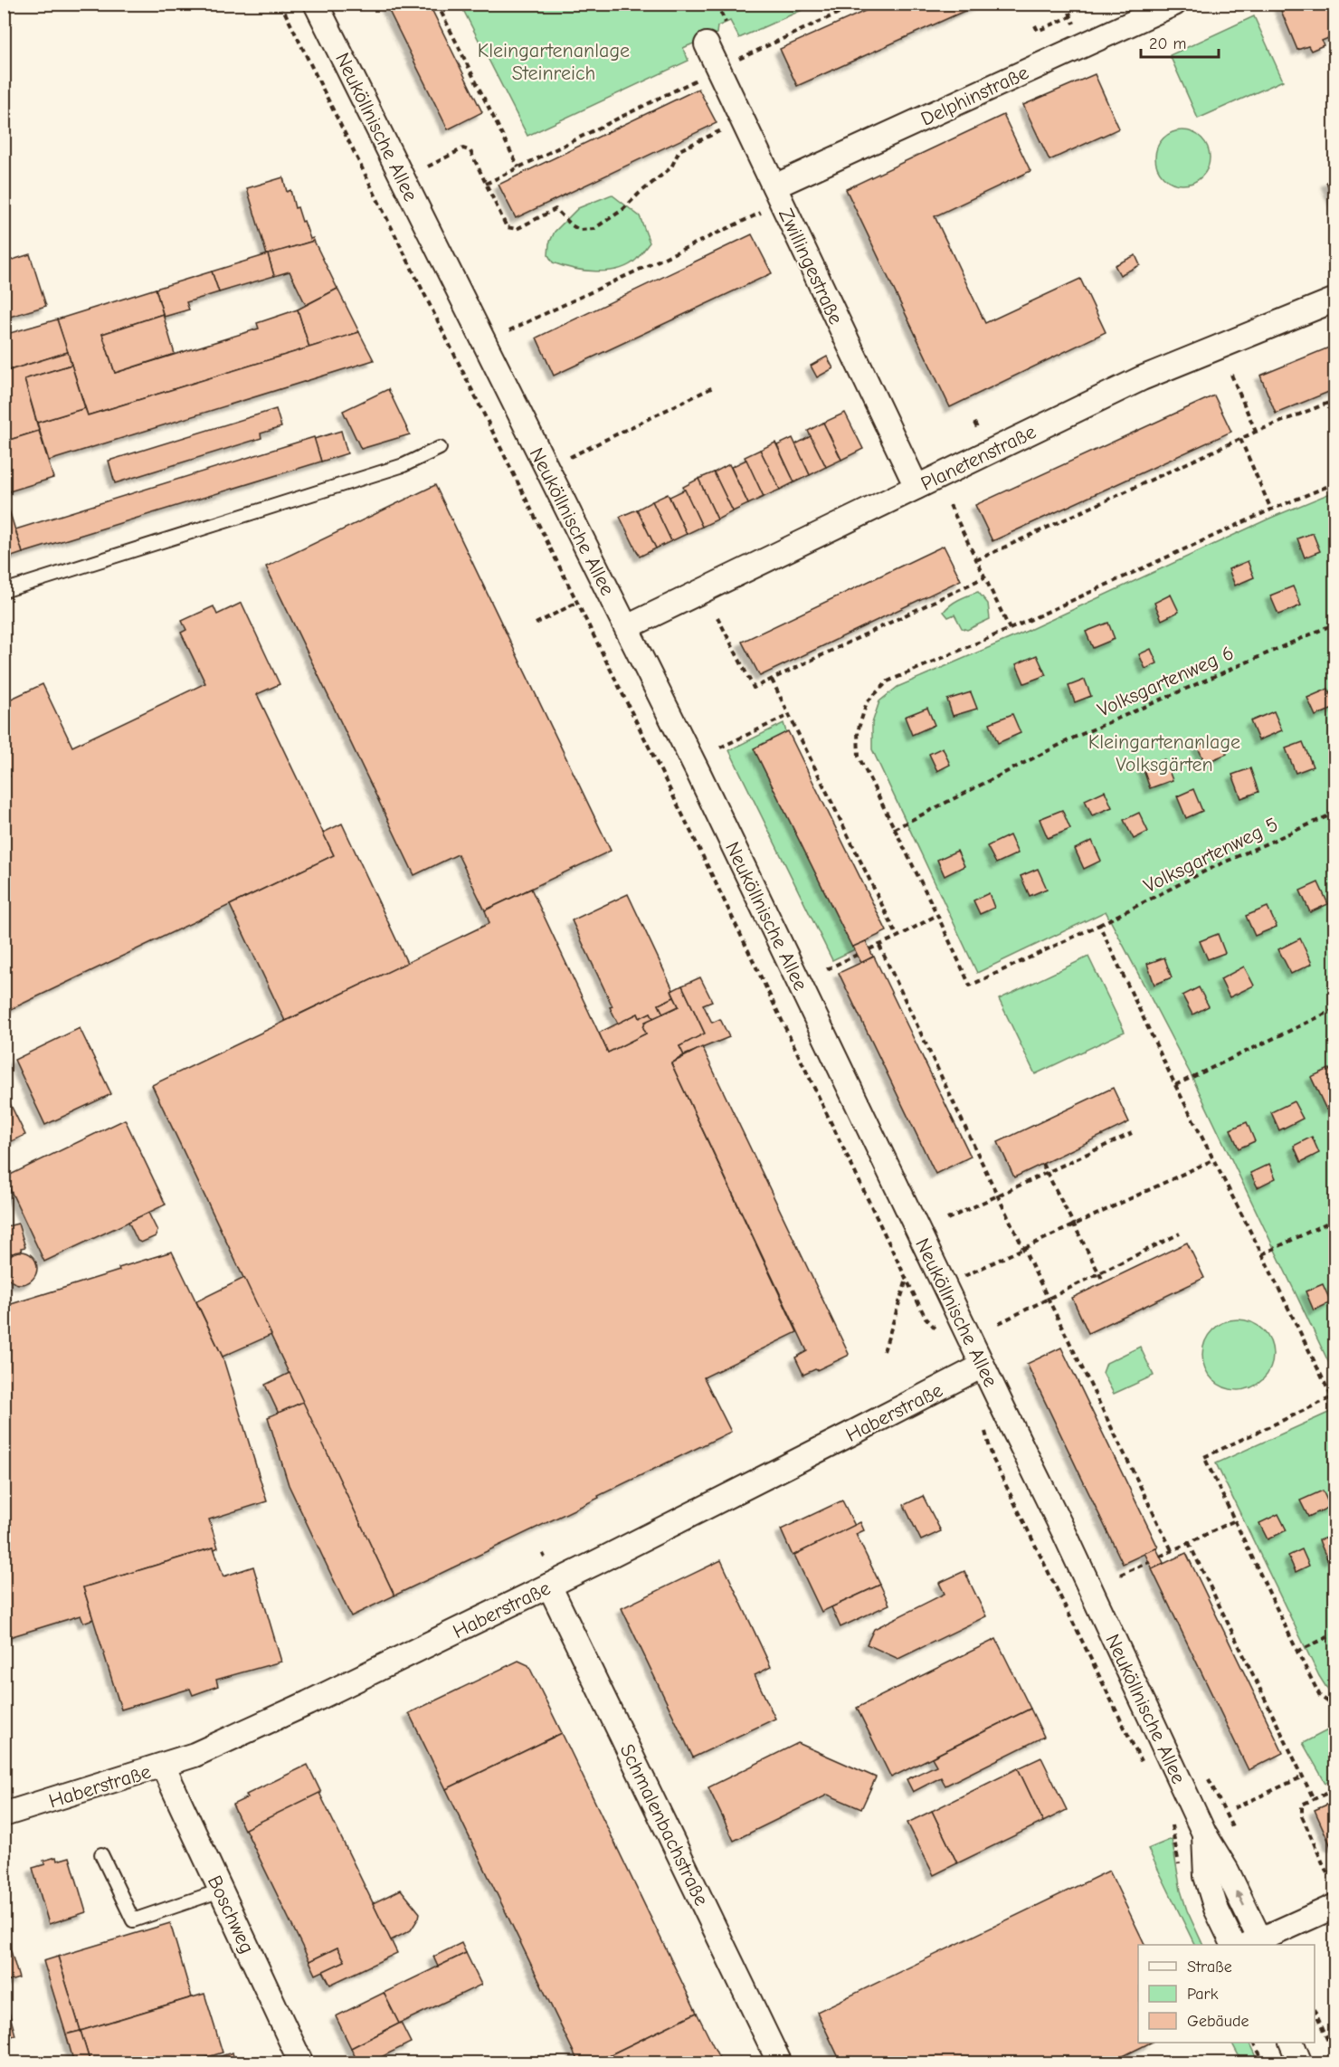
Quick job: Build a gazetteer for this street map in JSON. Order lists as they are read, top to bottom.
{
  "streets": {
    "street": [
      "Delphinstraße",
      "Neuköllnische Allee",
      "Zwillingestraße",
      "Planetenstraße",
      "Haberstraße",
      "Schmalenbachstraße",
      "Boschweg"
    ],
    "path": ["Volksgartenweg 6", "Volksgartenweg 5"]
  },
  "crossings": [
    ["Delphinstraße", "Zwillingestraße"],
    ["Neuköllnische Allee", "Planetenstraße"],
    ["Neuköllnische Allee", "Haberstraße"],
    ["Zwillingestraße", "Planetenstraße"],
    ["Haberstraße", "Schmalenbachstraße"],
    ["Haberstraße", "Boschweg"]
  ],
  "parks": ["Kleingartenanlage Steinreich", "Kleingartenanlage Volksgärten"],
  "legend": ["Straße", "Park", "Gebäude"],
  "scale_bar": "20 m"
}
